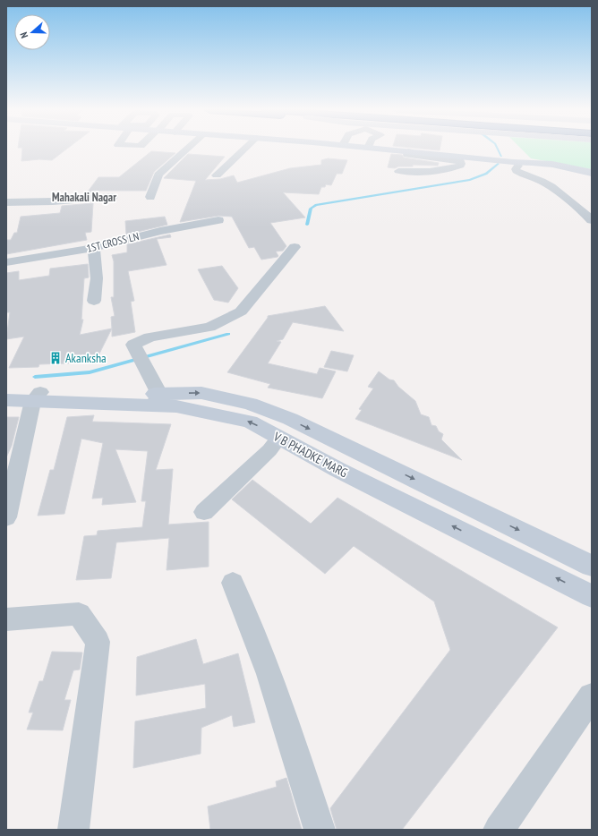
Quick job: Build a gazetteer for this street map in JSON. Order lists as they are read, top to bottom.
{
  "streets": {
    "street": ["1ST CROSS LN", "V B PHADKE MARG"]
  },
  "districts": ["Mahakali Nagar"],
  "places": {
    "building": ["Akanksha"]
  },
  "north": "left"
}
